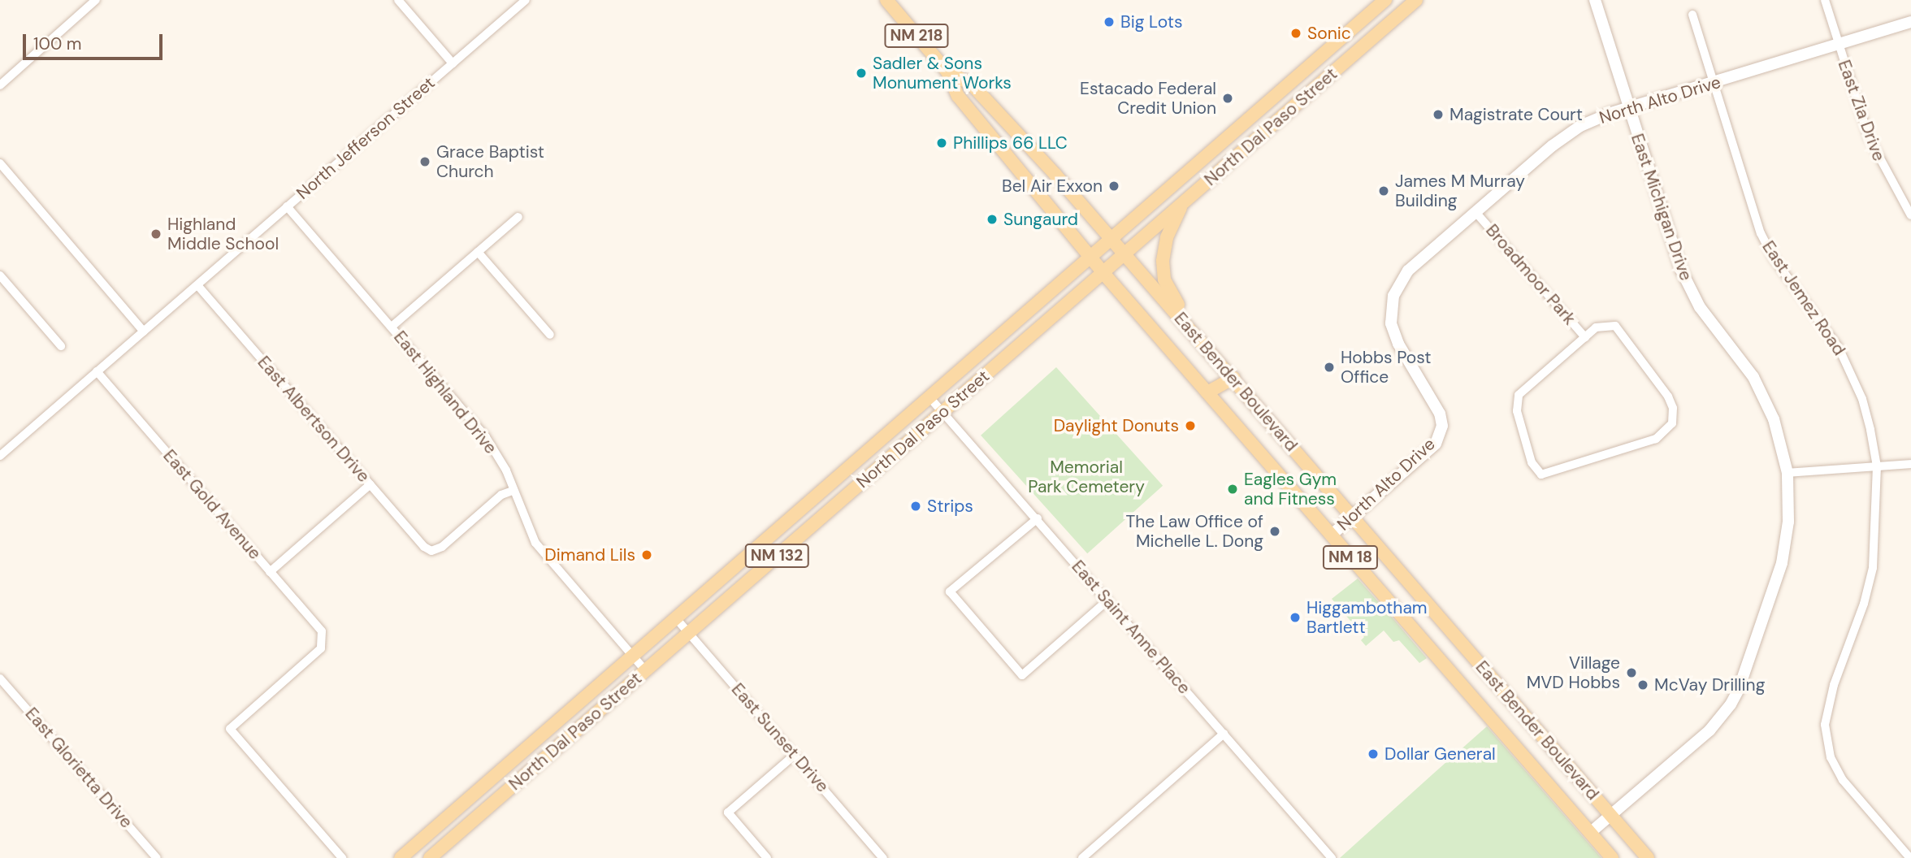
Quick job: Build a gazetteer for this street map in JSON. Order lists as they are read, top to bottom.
{
  "streets": {
    "main road": [
      "NM 218",
      "North Dal Paso Street",
      "East Bender Boulevard",
      "NM 132",
      "NM 18"
    ],
    "street": [
      "North Alto Drive",
      "East Zia Drive",
      "North Jefferson Street",
      "East Michigan Drive",
      "Broadmoor Park",
      "East Jemez Road",
      "East Highland Drive",
      "East Albertson Drive",
      "East Gold Avenue",
      "East Saint Anne Place",
      "East Sunset Drive",
      "East Glorietta Drive"
    ]
  },
  "crossings": [
    ["North Alto Drive", "East Zia Drive"],
    ["North Alto Drive", "East Michigan Drive"],
    ["North Alto Drive", "Broadmoor Park"],
    ["North Alto Drive", "East Jemez Road"],
    ["North Alto Drive", "East Bender Boulevard"],
    ["North Dal Paso Street", "East Bender Boulevard"],
    ["North Dal Paso Street", "East Highland Drive"],
    ["North Dal Paso Street", "East Saint Anne Place"],
    ["North Dal Paso Street", "East Sunset Drive"],
    ["North Jefferson Street", "East Highland Drive"],
    ["North Jefferson Street", "East Albertson Drive"],
    ["North Jefferson Street", "East Gold Avenue"],
    ["East Michigan Drive", "East Bender Boulevard"],
    ["East Highland Drive", "East Albertson Drive"]
  ],
  "parks": ["Memorial Park Cemetery"],
  "places": [
    "Big Lots",
    "Sonic",
    "Sadler & Sons Monument Works",
    "Estacado Federal Credit Union",
    "Magistrate Court",
    "Phillips 66 LLC",
    "Grace Baptist Church",
    "Bel Air Exxon",
    "James M Murray Building",
    "Sungaurd",
    "Highland Middle School",
    "Hobbs Post Office",
    "Daylight Donuts",
    "Eagles Gym and Fitness",
    "Strips",
    "The Law Office of Michelle L. Dong",
    "Dimand Lils",
    "Higgambotham Bartlett",
    "Village MVD Hobbs",
    "McVay Drilling",
    "Dollar General"
  ],
  "scale_bar": "100 m"
}
